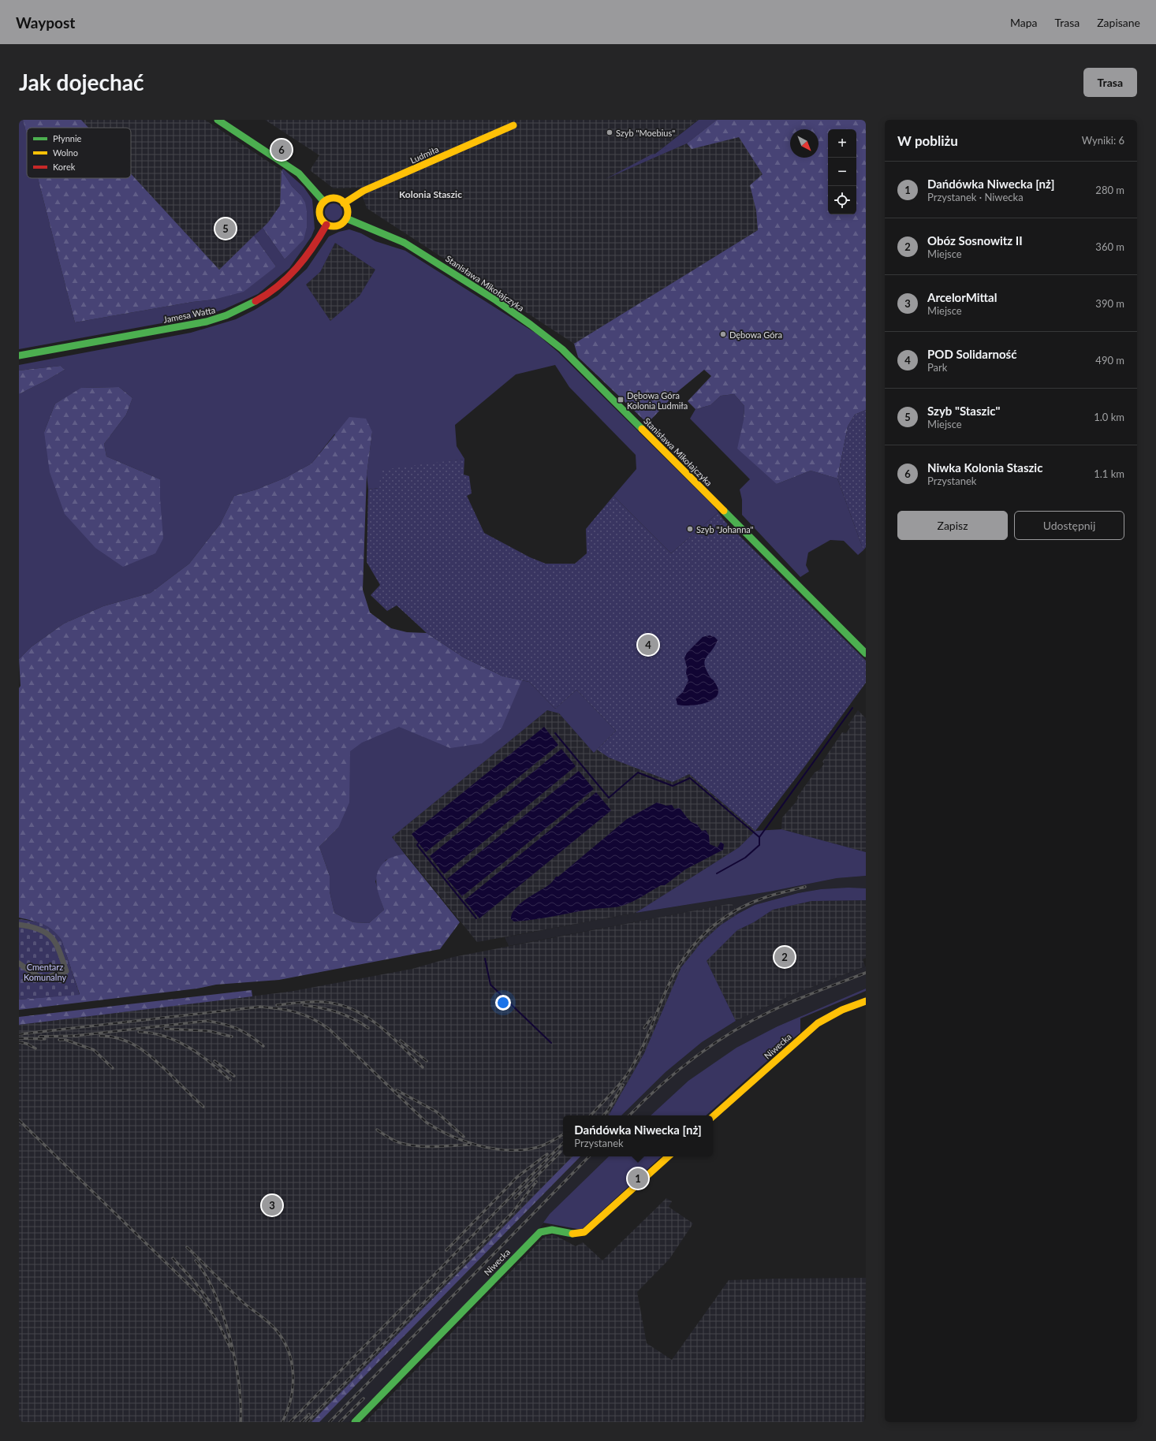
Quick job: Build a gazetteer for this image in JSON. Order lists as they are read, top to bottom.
{
  "streets": {
    "street": [
      "Ludmiła",
      "Stanisława Mikołajczyka",
      "Jamesa Watta",
      "Niwecka"
    ]
  },
  "crossings": [
    ["Ludmiła", "Stanisława Mikołajczyka"],
    ["Ludmiła", "Jamesa Watta"],
    ["Stanisława Mikołajczyka", "Jamesa Watta"]
  ],
  "districts": ["Kolonia Staszic"],
  "parks": ["Cmentarz Komunalny"],
  "places": {
    "other": ["Szyb \"Moebius\"", "Dębowa Góra", "Szyb \"Johanna\""],
    "transit": ["Dębowa Góra Kolonia Ludmiła"]
  },
  "legend": ["Płynnie", "Wolno", "Korek"],
  "north": "bottom right",
  "page": {
    "header": "Waypost",
    "nav": ["Mapa", "Trasa", "Zapisane"],
    "buttons": [
      "Trasa",
      ["Zapisz", "Udostępnij"]
    ],
    "title": "Jak dojechać",
    "heading": ["W pobliżu", "Wyniki: 6"],
    "map_buttons": ["+", "−"],
    "pins": [
      "6",
      "5",
      "4",
      "2",
      "1",
      "3"
    ],
    "list": [
      {
        "mark": "1",
        "name": "Dańdówka Niwecka [nż]",
        "note": "Przystanek · Niwecka",
        "value": "280 m"
      },
      {
        "mark": "2",
        "name": "Obóz Sosnowitz II",
        "note": "Miejsce",
        "value": "360 m"
      },
      {
        "mark": "3",
        "name": "ArcelorMittal",
        "note": "Miejsce",
        "value": "390 m"
      },
      {
        "mark": "4",
        "name": "POD Solidarność",
        "note": "Park",
        "value": "490 m"
      },
      {
        "mark": "5",
        "name": "Szyb \"Staszic\"",
        "note": "Miejsce",
        "value": "1.0 km"
      },
      {
        "mark": "6",
        "name": "Niwka Kolonia Staszic",
        "note": "Przystanek",
        "value": "1.1 km"
      }
    ],
    "popup": ["Dańdówka Niwecka [nż]", "Przystanek"]
  }
}
